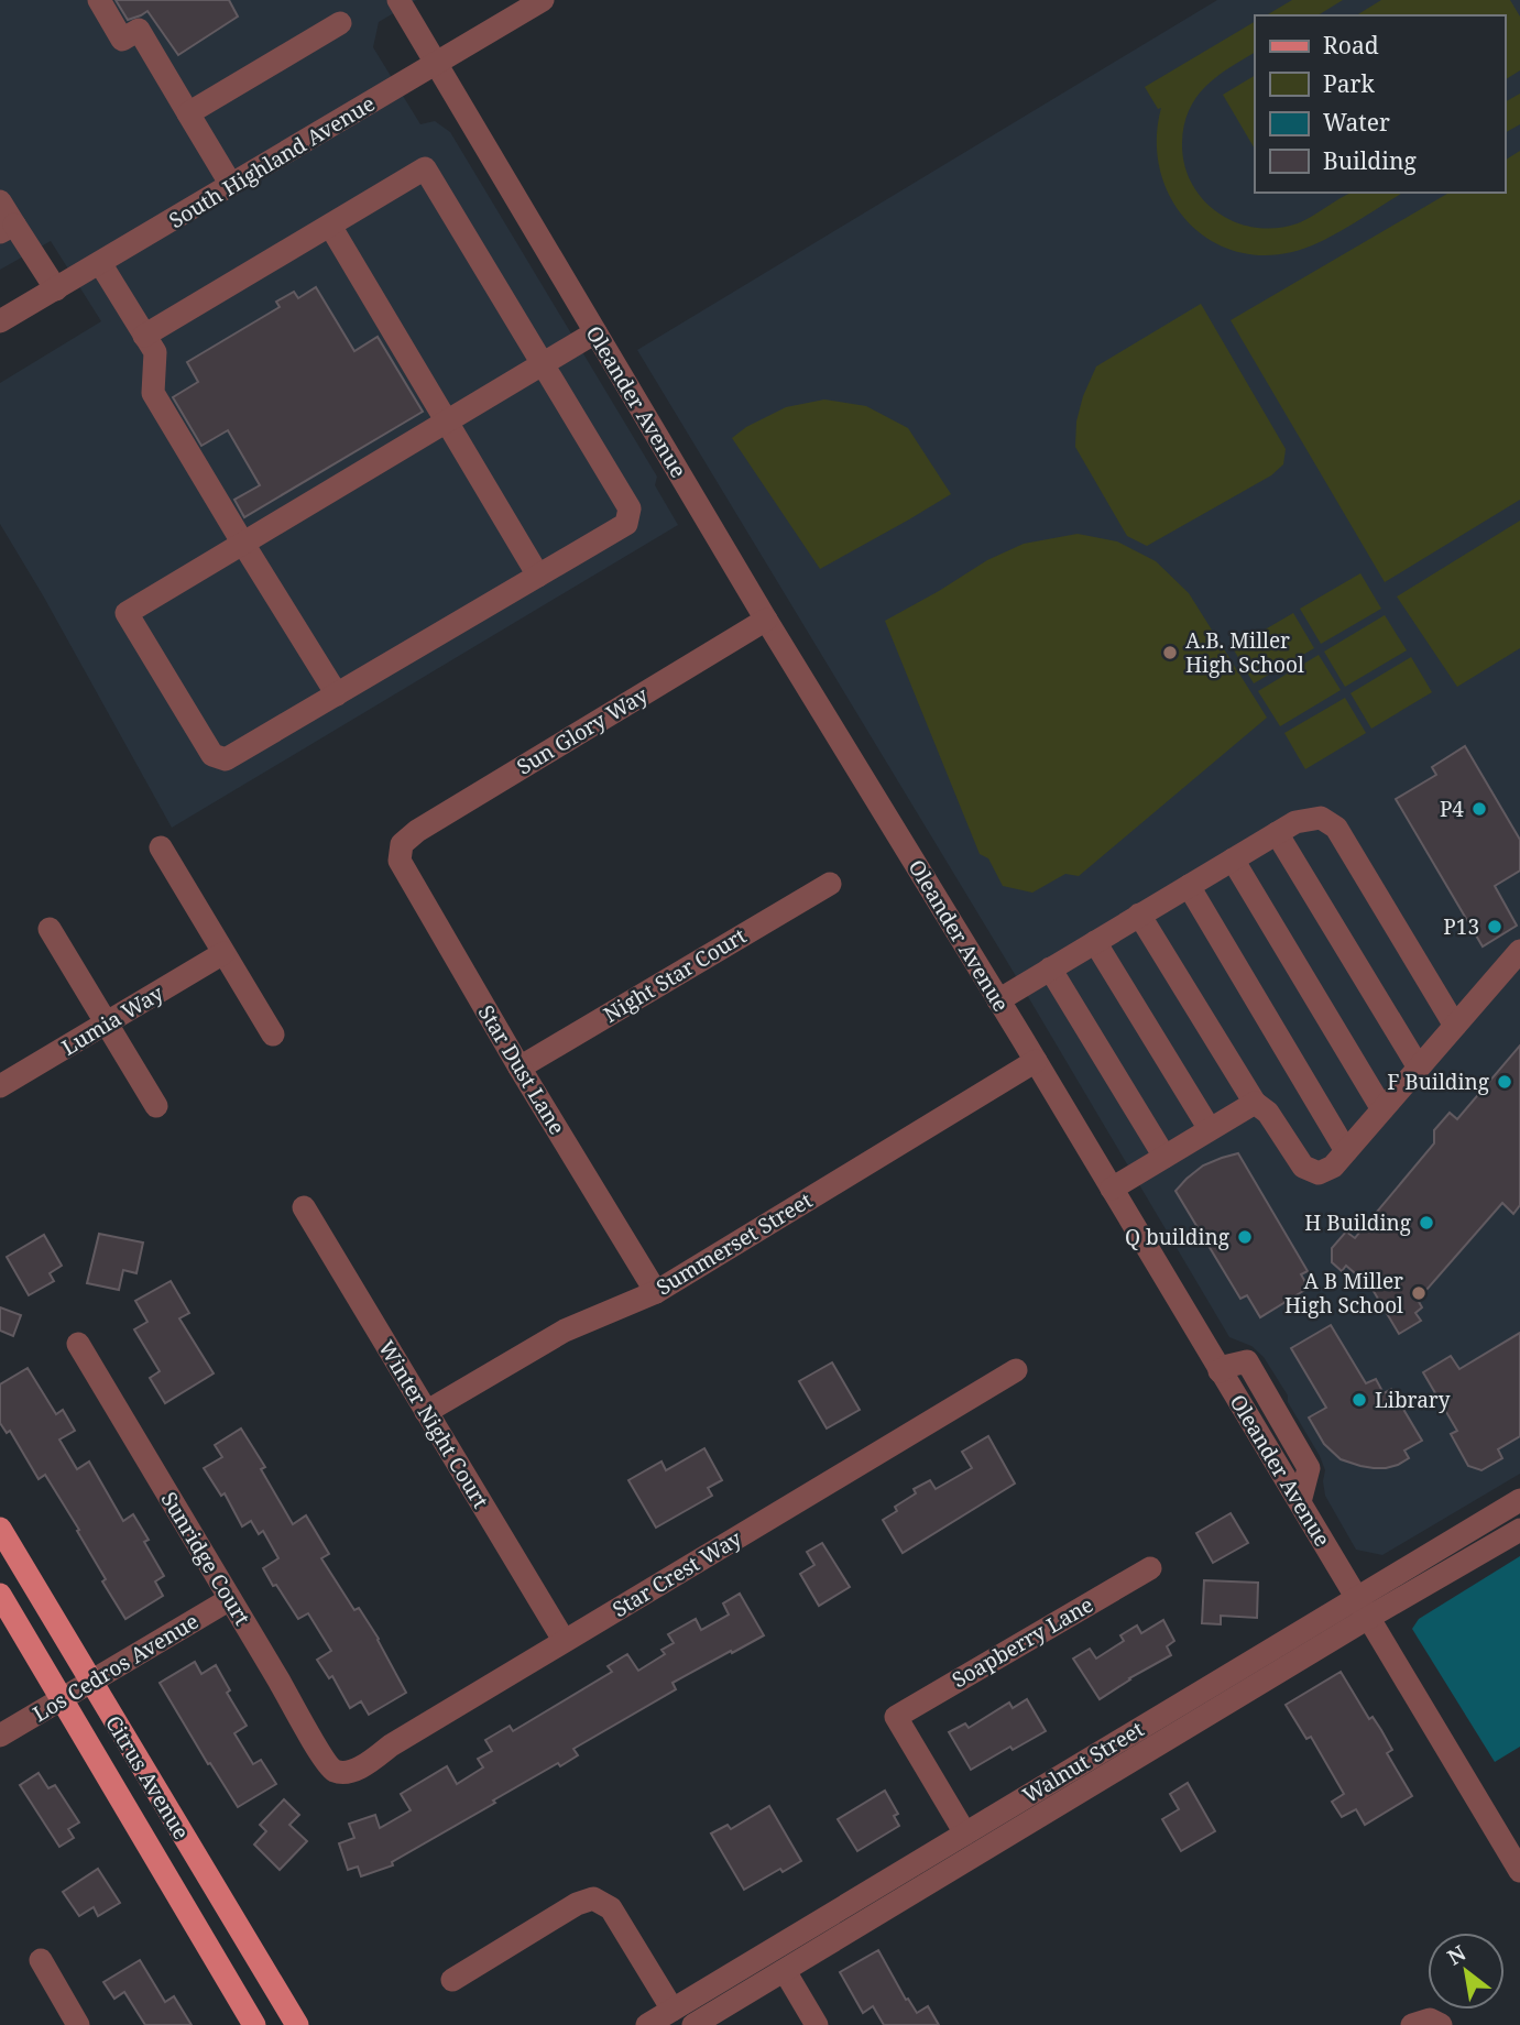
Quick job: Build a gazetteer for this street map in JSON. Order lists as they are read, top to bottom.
{
  "streets": {
    "main road": ["Citrus Avenue"],
    "street": [
      "South Highland Avenue",
      "Oleander Avenue",
      "Sun Glory Way",
      "Night Star Court",
      "Lumia Way",
      "Star Dust Lane",
      "Summerset Street",
      "Winter Night Court",
      "Sunridge Court",
      "Star Crest Way",
      "Soapberry Lane",
      "Los Cedros Avenue",
      "Walnut Street"
    ]
  },
  "crossings": [
    ["South Highland Avenue", "Oleander Avenue"],
    ["Oleander Avenue", "Sun Glory Way"],
    ["Oleander Avenue", "Summerset Street"],
    ["Oleander Avenue", "Walnut Street"],
    ["Sun Glory Way", "Star Dust Lane"],
    ["Night Star Court", "Star Dust Lane"],
    ["Star Dust Lane", "Summerset Street"],
    ["Summerset Street", "Winter Night Court"],
    ["Winter Night Court", "Star Crest Way"],
    ["Sunridge Court", "Star Crest Way"],
    ["Sunridge Court", "Los Cedros Avenue"],
    ["Soapberry Lane", "Walnut Street"],
    ["Los Cedros Avenue", "Citrus Avenue"]
  ],
  "places": [
    "A.B. Miller High School",
    "P4",
    "P13",
    "F Building",
    "H Building",
    "Q building",
    "A B Miller High School",
    "Library"
  ],
  "legend": [
    "Road",
    "Park",
    "Water",
    "Building"
  ],
  "north": "top left"
}
